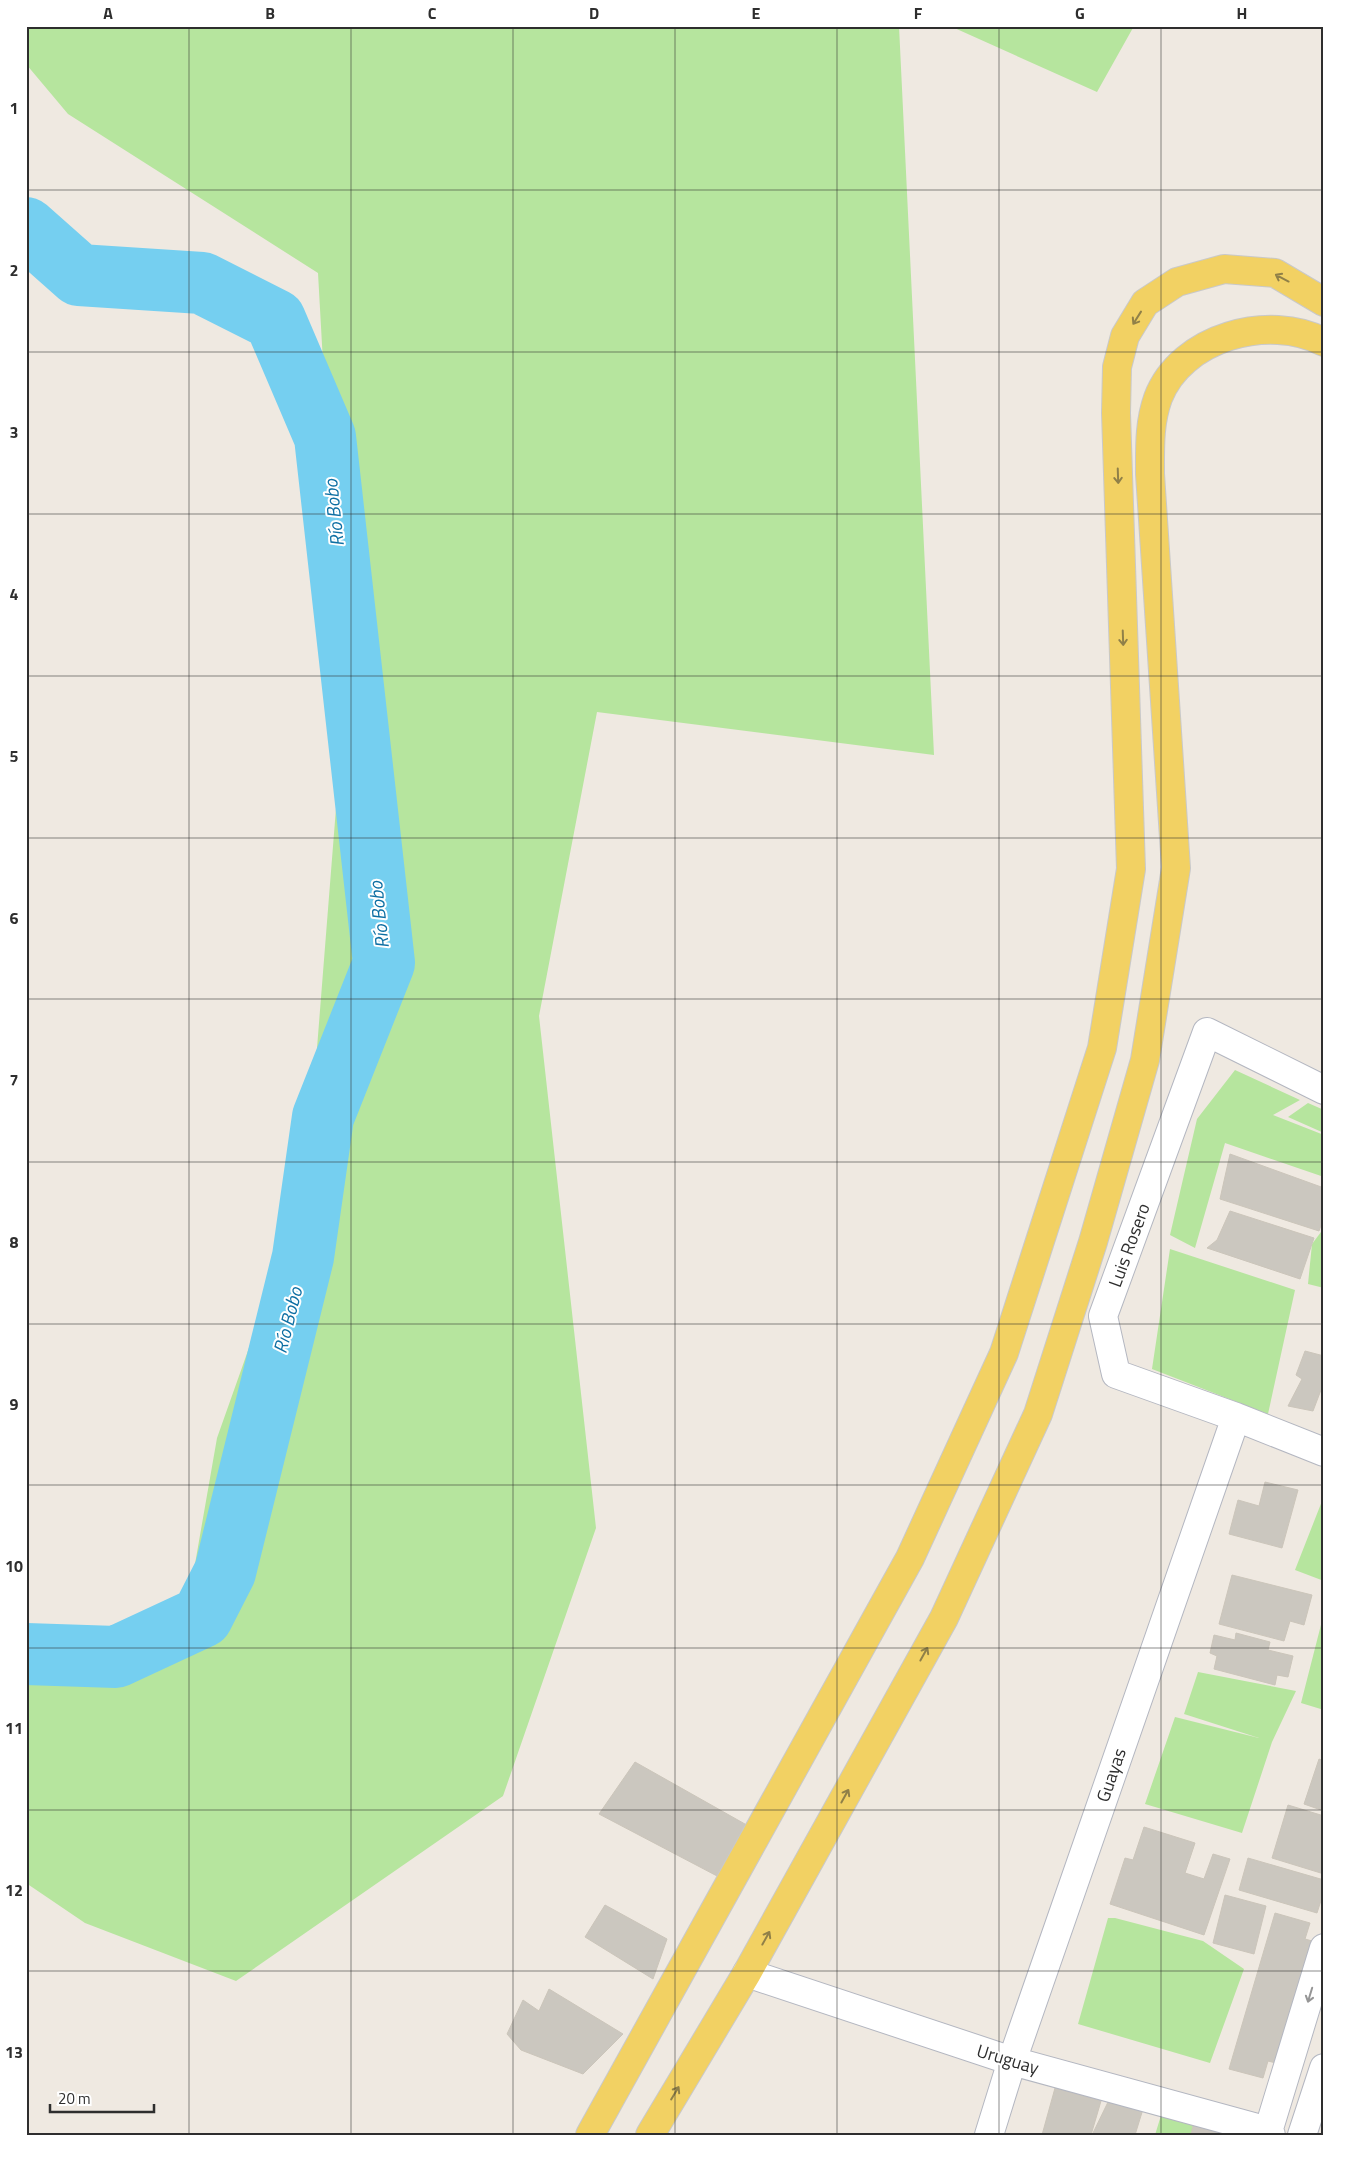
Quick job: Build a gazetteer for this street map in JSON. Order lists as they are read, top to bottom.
{
  "streets": {
    "street": ["Luis Rosero", "Guayas", "Uruguay"]
  },
  "crossings": [
    ["Luis Rosero", "Guayas"],
    ["Guayas", "Uruguay"]
  ],
  "water": ["Río Bobo"],
  "scale_bar": "20 m",
  "grid": {
    "columns": [
      "A",
      "B",
      "C",
      "D",
      "E",
      "F",
      "G",
      "H"
    ],
    "rows": [
      "1",
      "2",
      "3",
      "4",
      "5",
      "6",
      "7",
      "8",
      "9",
      "10",
      "11",
      "12",
      "13"
    ]
  }
}
